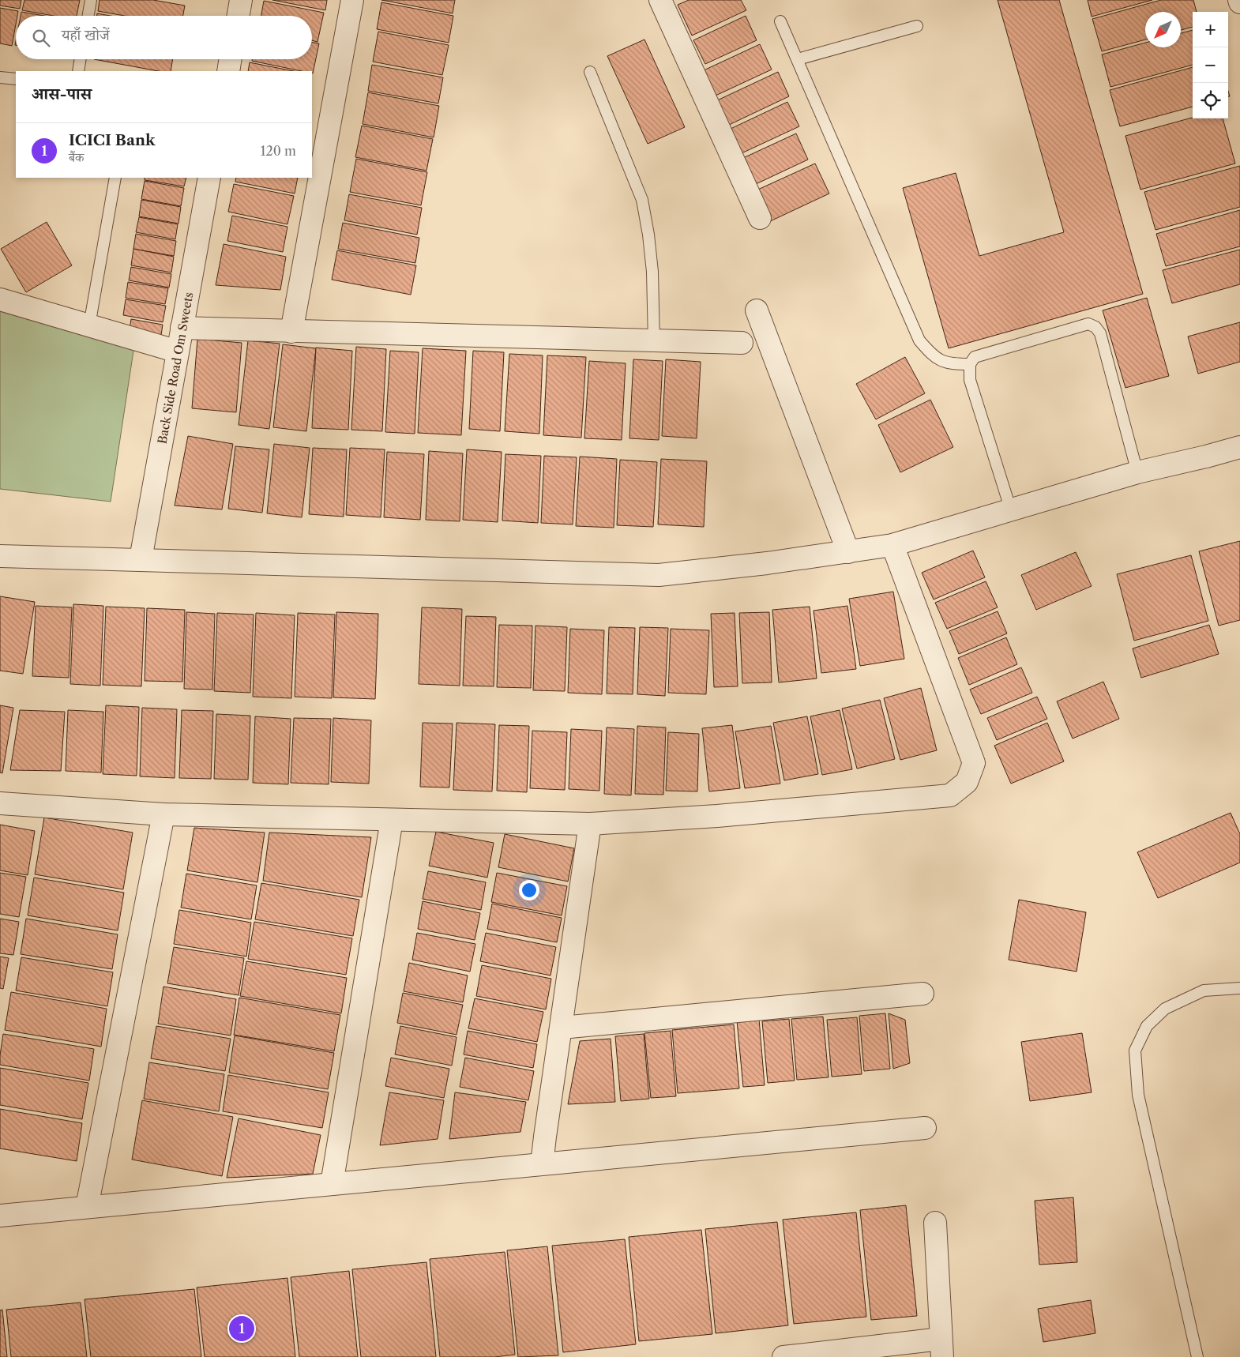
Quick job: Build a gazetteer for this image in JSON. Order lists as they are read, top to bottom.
{
  "streets": {
    "street": ["Back Side Road Om Sweets"]
  },
  "north": "bottom left",
  "page": {
    "map_buttons": ["+", "−"],
    "search": "यहाँ खोजें",
    "heading": "आस-पास",
    "list": [
      {
        "mark": "1",
        "name": "ICICI Bank",
        "note": "बैंक",
        "value": "120 m"
      }
    ],
    "pins": "1"
  }
}
